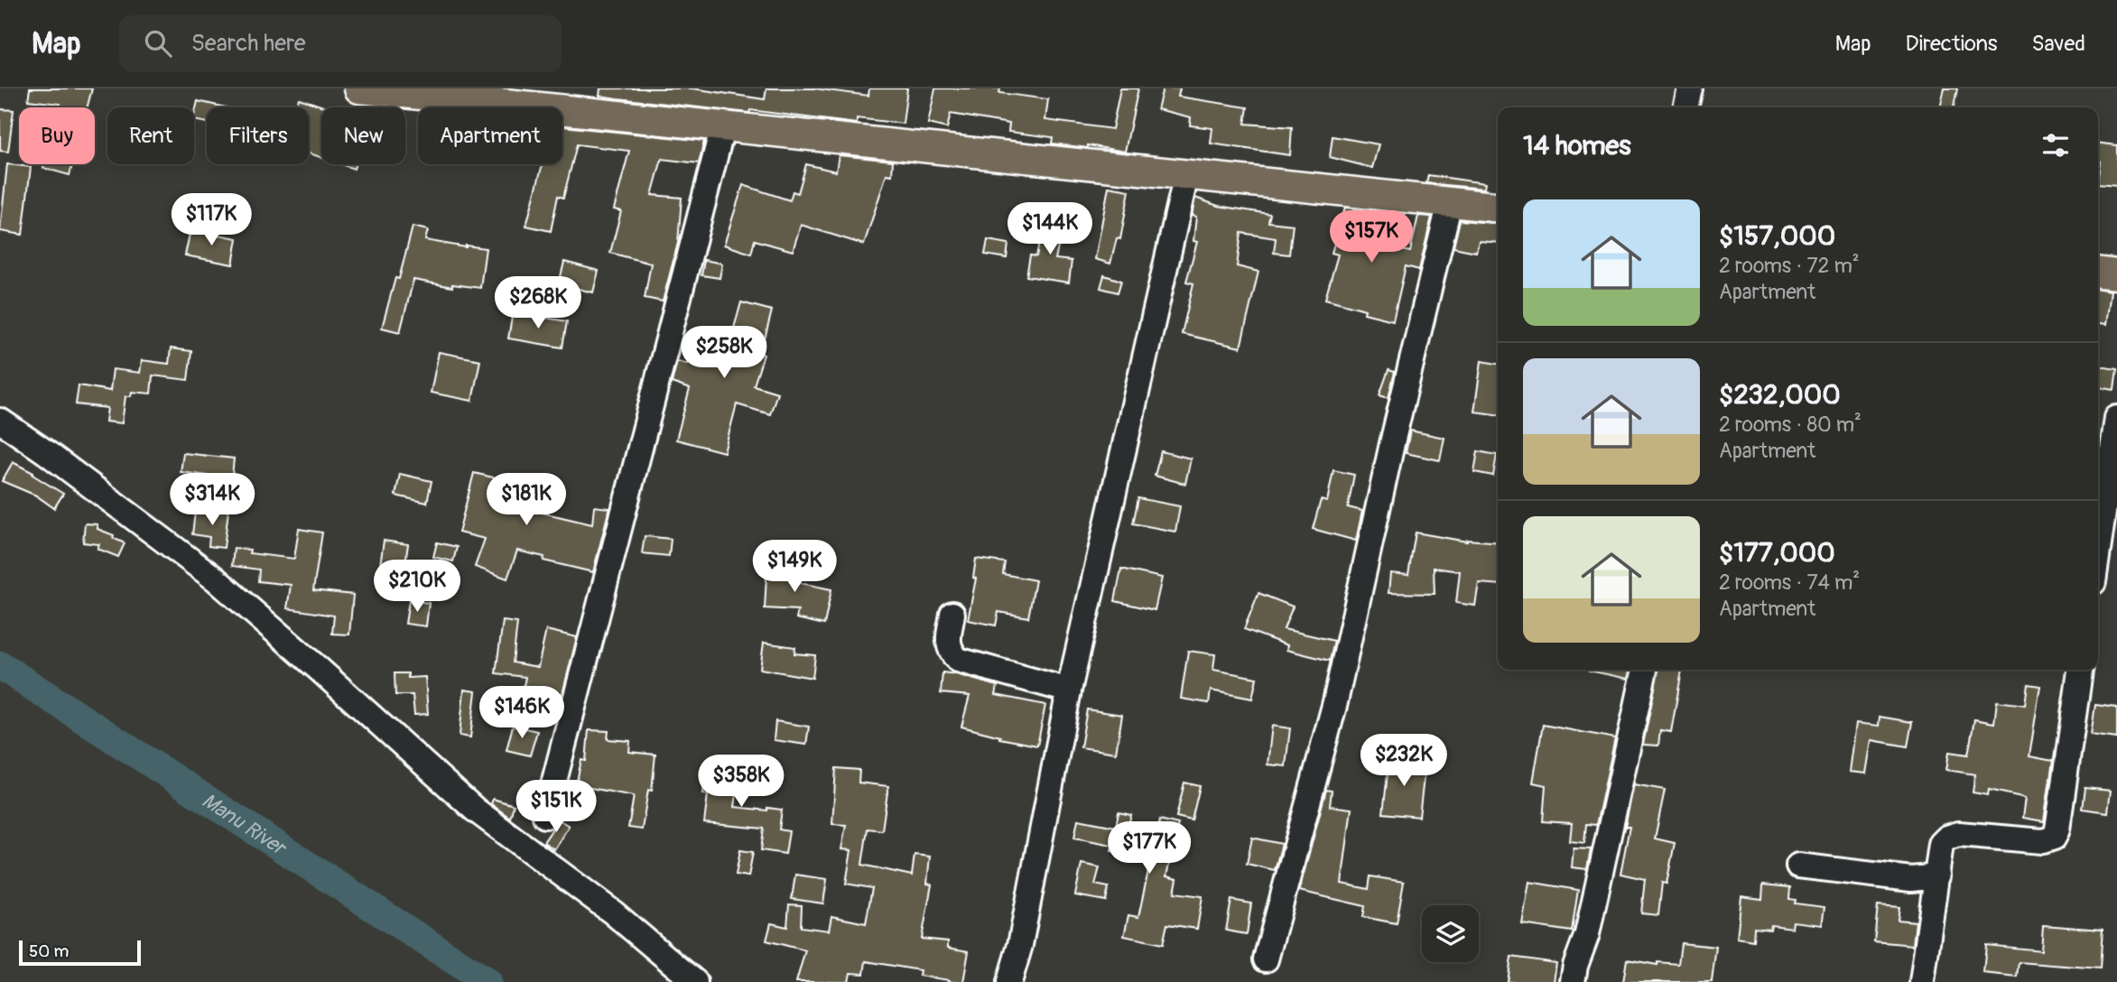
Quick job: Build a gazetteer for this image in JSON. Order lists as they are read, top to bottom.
{
  "water": ["Manu River"],
  "scale_bar": "50 m",
  "page": {
    "header": "Map",
    "search": "Search here",
    "nav": ["Map", "Directions", "Saved"],
    "chip": [
      "Buy",
      "Rent",
      "Filters",
      "New",
      "Apartment"
    ],
    "heading": "14 homes",
    "list": [
      {
        "name": "$157,000",
        "note": "2 rooms · 72 m² · Apartment"
      },
      {
        "name": "$232,000",
        "note": "2 rooms · 80 m² · Apartment"
      },
      {
        "name": "$177,000",
        "note": "2 rooms · 74 m² · Apartment"
      }
    ],
    "price": [
      "$117K",
      "$144K",
      "$157K",
      "$268K",
      "$258K",
      "$314K",
      "$181K",
      "$149K",
      "$210K",
      "$146K",
      "$232K",
      "$358K",
      "$151K",
      "$177K"
    ],
    "scale": "50 m"
  }
}
